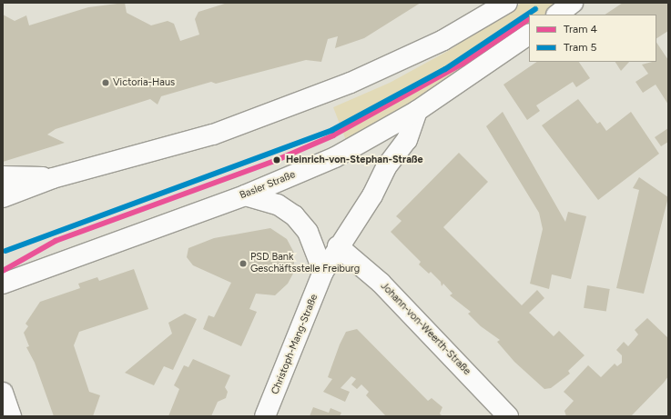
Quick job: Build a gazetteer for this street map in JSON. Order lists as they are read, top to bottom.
{
  "streets": {
    "main road": ["Basler Straße", "Johann-von-Weerth-Straße", "Christoph-Mang-Straße"]
  },
  "crossings": [
    ["Basler Straße", "Christoph-Mang-Straße"],
    ["Johann-von-Weerth-Straße", "Christoph-Mang-Straße"]
  ],
  "places": ["Victoria-Haus", "Heinrich-von-Stephan-Straße", "PSD Bank Geschäftsstelle Freiburg"],
  "lines": ["tram line 5", "tram line 4"],
  "legend": ["Tram 4", "Tram 5"]
}
